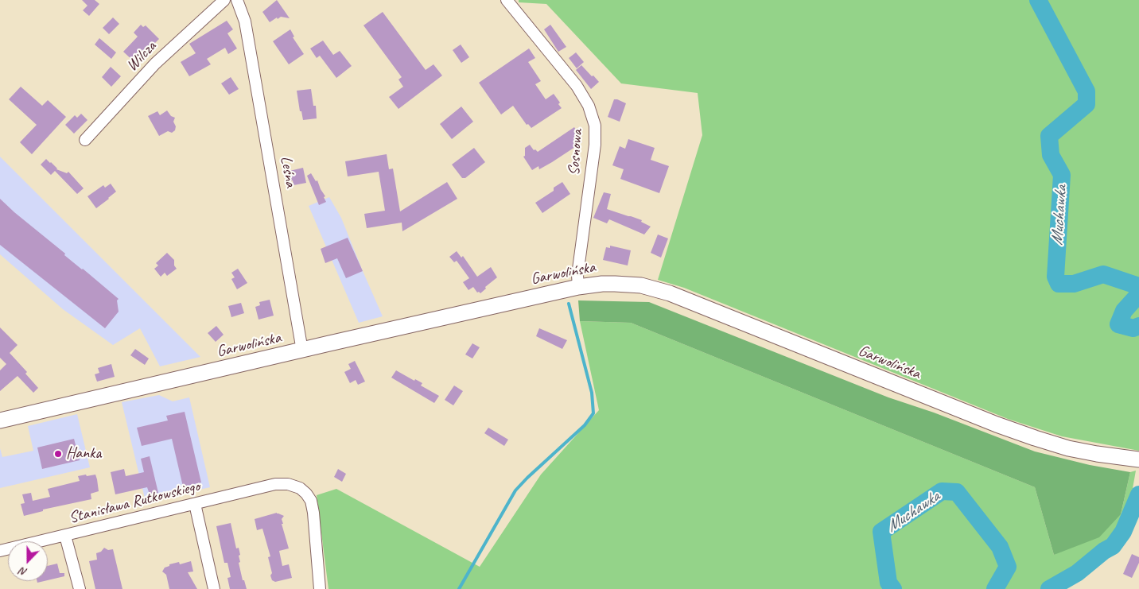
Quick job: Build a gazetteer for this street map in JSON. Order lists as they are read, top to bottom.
{
  "streets": {
    "main road": ["Garwolińska"],
    "street": [
      "Wilcza",
      "Sosnowa",
      "Leśna",
      "Stanisława Rutkowskiego"
    ]
  },
  "crossings": [
    ["Sosnowa", "Garwolińska"],
    ["Leśna", "Garwolińska"]
  ],
  "water": ["Muchawka"],
  "places": ["Hanka"],
  "north": "bottom"
}
